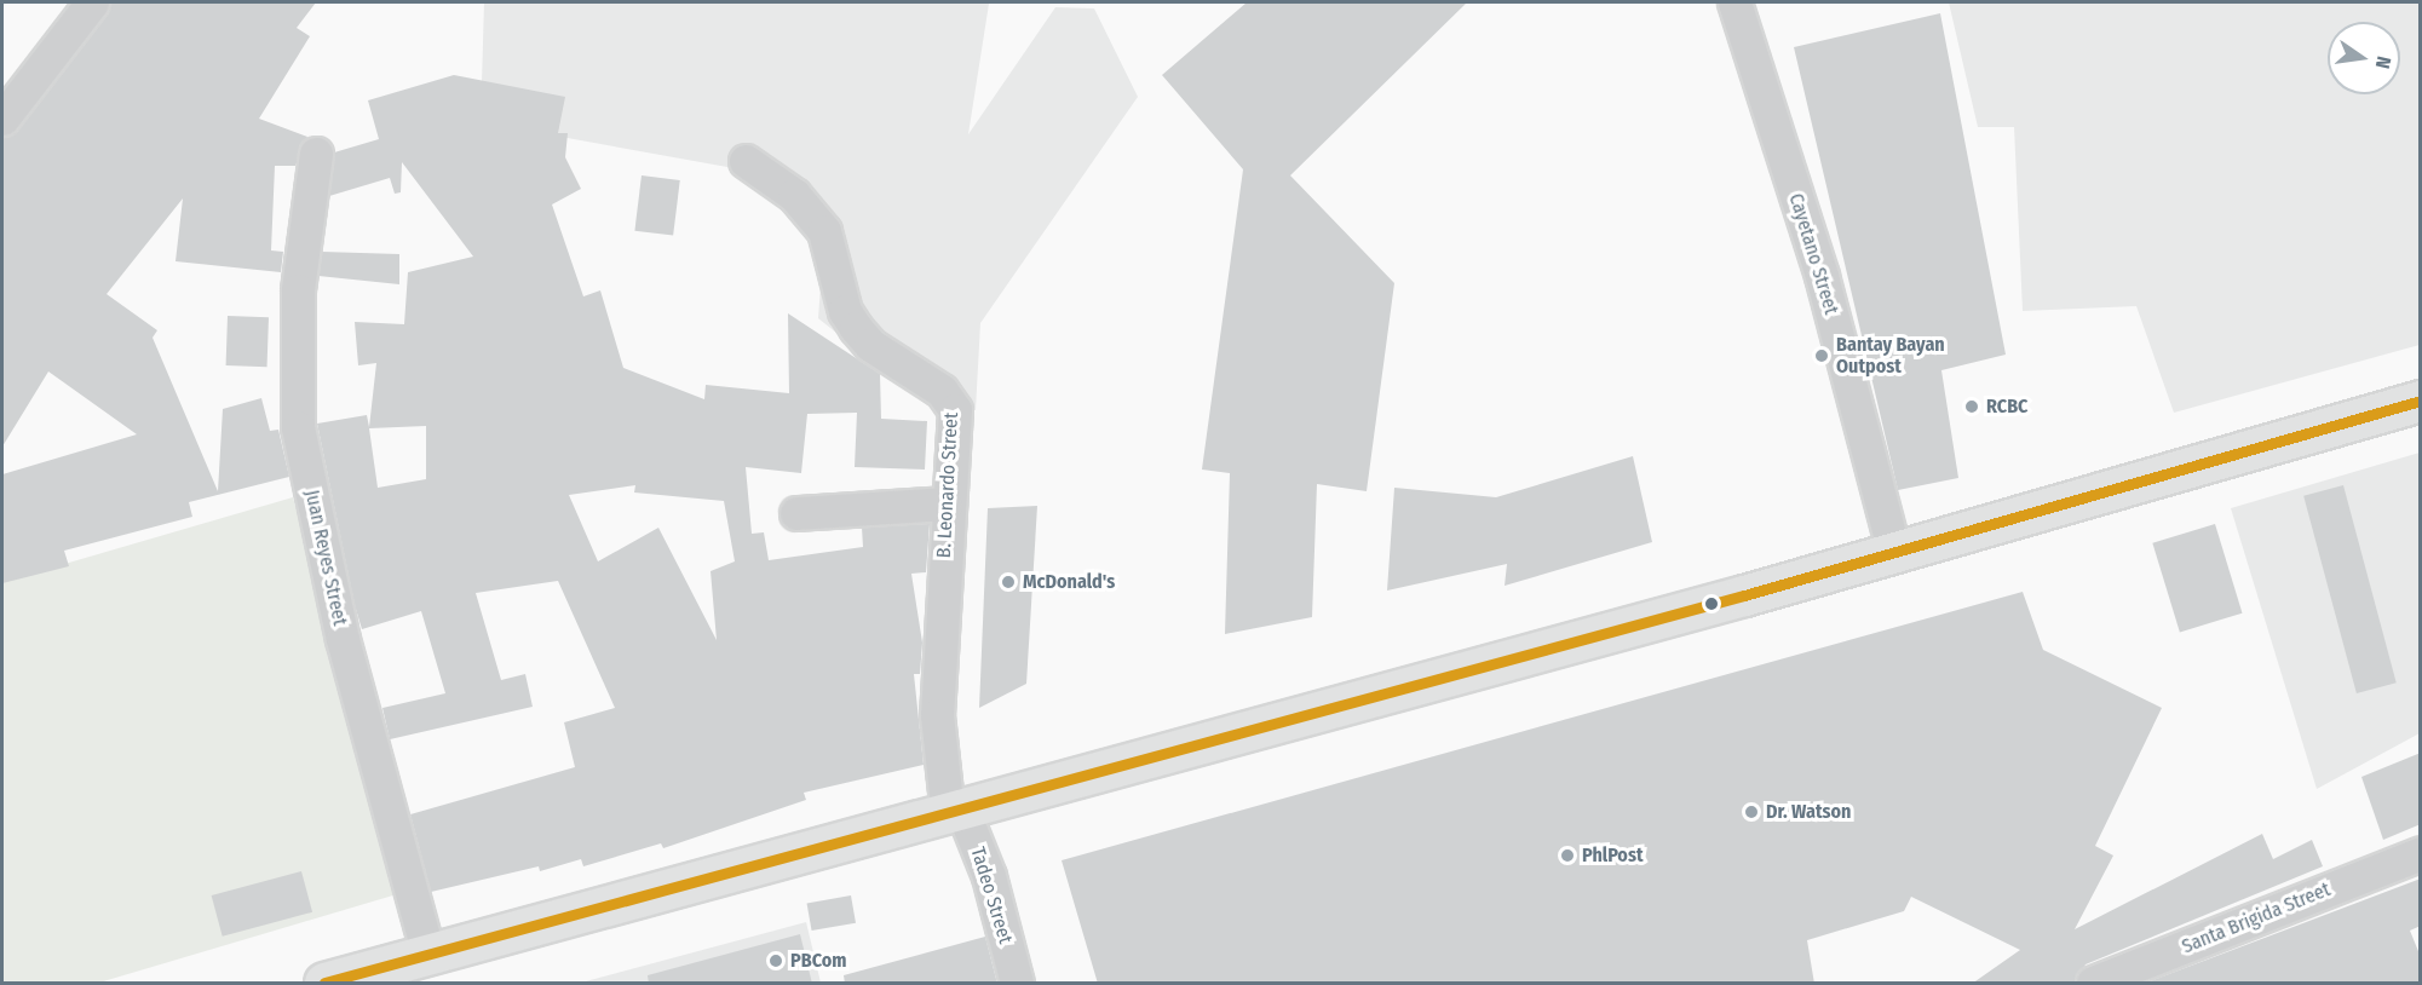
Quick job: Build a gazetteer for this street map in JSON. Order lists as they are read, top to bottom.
{
  "streets": {
    "street": [
      "Cayetano Street",
      "B. Leonardo Street",
      "Juan Reyes Street",
      "Tadeo Street",
      "Santa Brigida Street"
    ]
  },
  "crossings": [
    ["B. Leonardo Street", "Tadeo Street"]
  ],
  "places": [
    "Bantay Bayan Outpost",
    "RCBC",
    "McDonald's",
    "Dr. Watson",
    "PhlPost",
    "PBCom"
  ],
  "north": "right"
}
